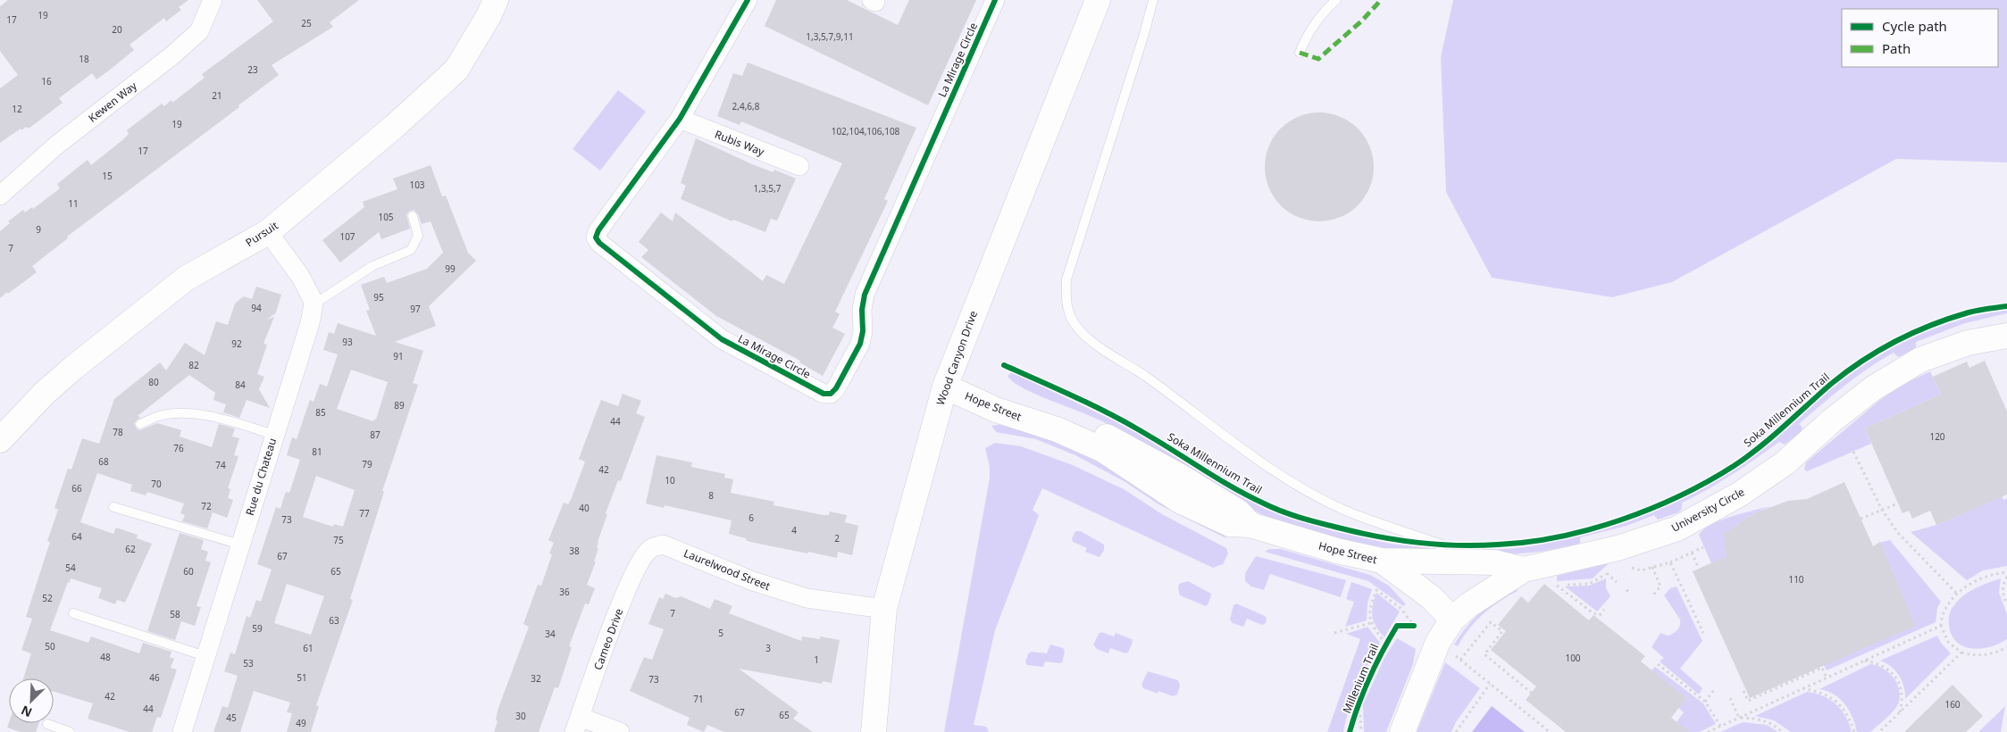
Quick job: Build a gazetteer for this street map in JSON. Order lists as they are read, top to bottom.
{
  "streets": {
    "street": [
      "La Mirage Circle",
      "Kewen Way",
      "Rubis Way",
      "Pursuit",
      "Wood Canyon Drive",
      "Hope Street",
      "Rue du Chateau",
      "University Circle",
      "Laurelwood Street",
      "Cameo Drive"
    ],
    "cycle path": ["Soka Millennium Trail", "Millenium Trail"]
  },
  "crossings": [
    ["La Mirage Circle", "Rubis Way"],
    ["Wood Canyon Drive", "Hope Street"],
    ["Wood Canyon Drive", "Laurelwood Street"],
    ["Hope Street", "University Circle"],
    ["Laurelwood Street", "Cameo Drive"]
  ],
  "house_numbers": [
    "19",
    "17",
    "25",
    "20",
    "1,3,5,7,9,11",
    "18",
    "23",
    "16",
    "21",
    "2,4,6,8",
    "12",
    "19",
    "102,104,106,108",
    "17",
    "15",
    "103",
    "1,3,5,7",
    "11",
    "105",
    "9",
    "107",
    "7",
    "99",
    "95",
    "94",
    "97",
    "93",
    "92",
    "91",
    "82",
    "80",
    "84",
    "89",
    "85",
    "44",
    "78",
    "87",
    "120",
    "76",
    "81",
    "68",
    "79",
    "74",
    "42",
    "10",
    "70",
    "66",
    "8",
    "72",
    "40",
    "77",
    "6",
    "73",
    "4",
    "64",
    "2",
    "75",
    "62",
    "38",
    "67",
    "54",
    "60",
    "65",
    "110",
    "36",
    "52",
    "7",
    "58",
    "63",
    "59",
    "5",
    "34",
    "50",
    "61",
    "3",
    "48",
    "100",
    "1",
    "53",
    "46",
    "51",
    "32",
    "73",
    "42",
    "71",
    "160",
    "44",
    "67",
    "65",
    "30",
    "45",
    "49"
  ],
  "legend": ["Cycle path", "Path"],
  "north": "bottom left"
}
